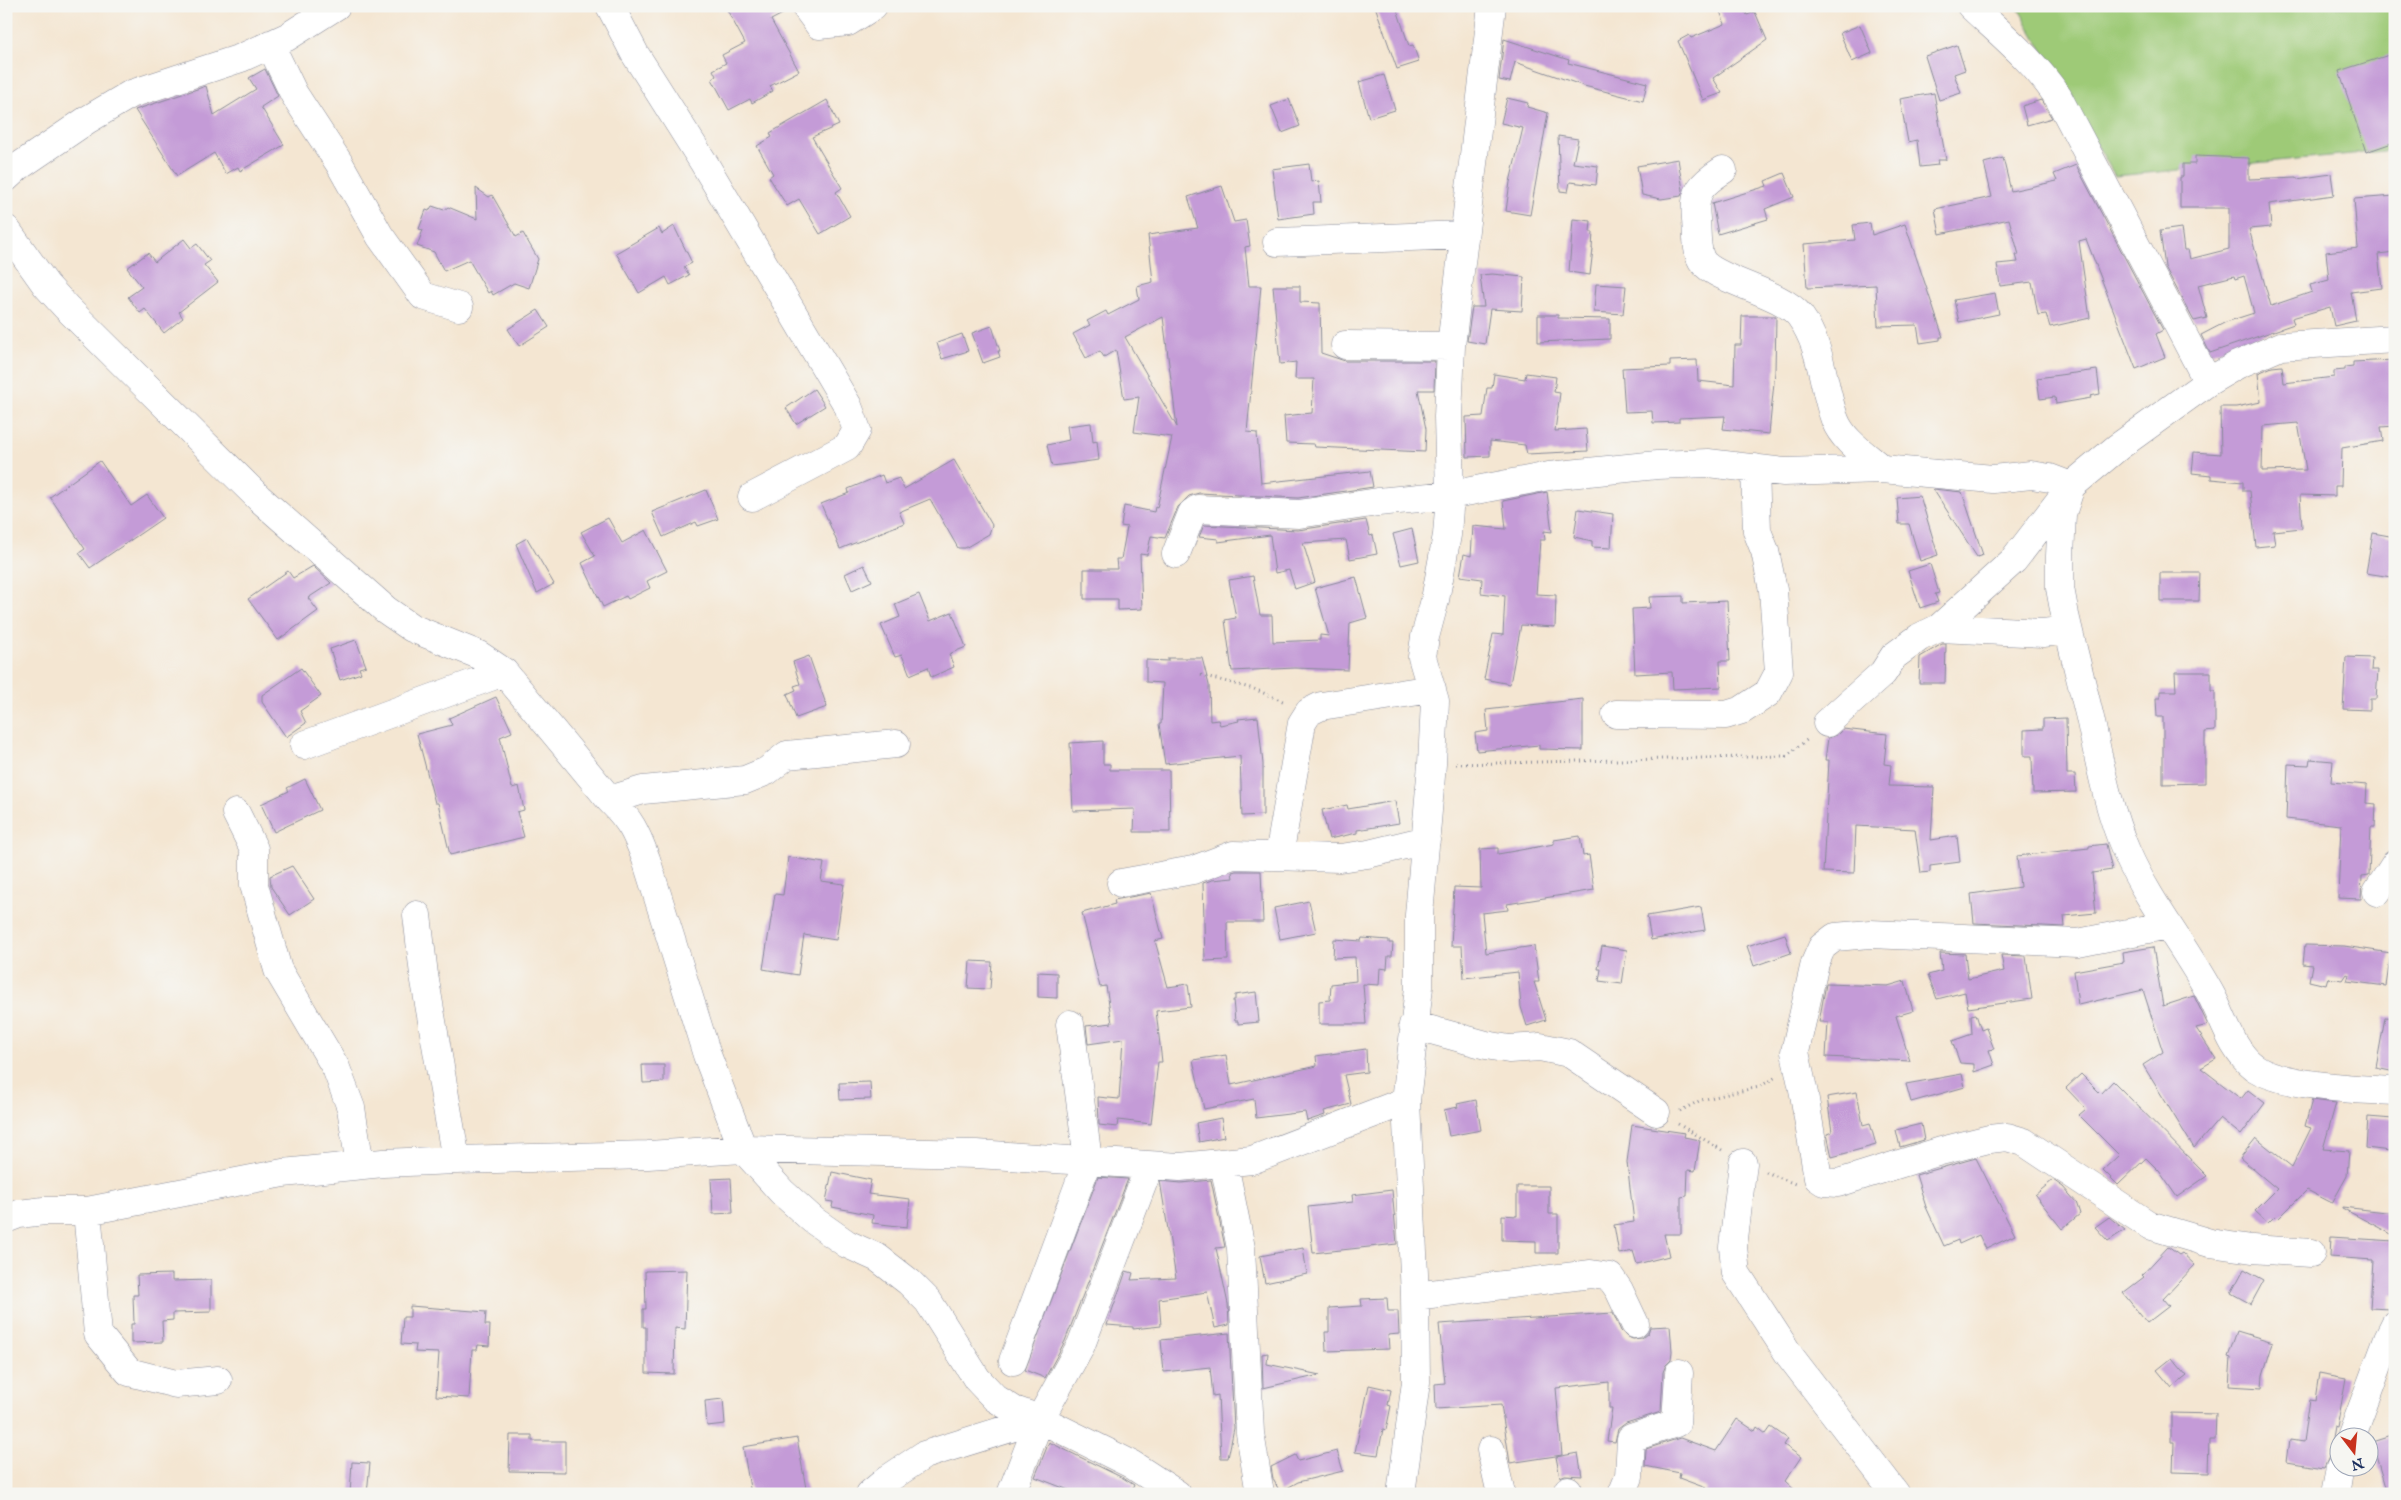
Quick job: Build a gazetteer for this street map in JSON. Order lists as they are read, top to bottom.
{
  "north": "bottom"
}
